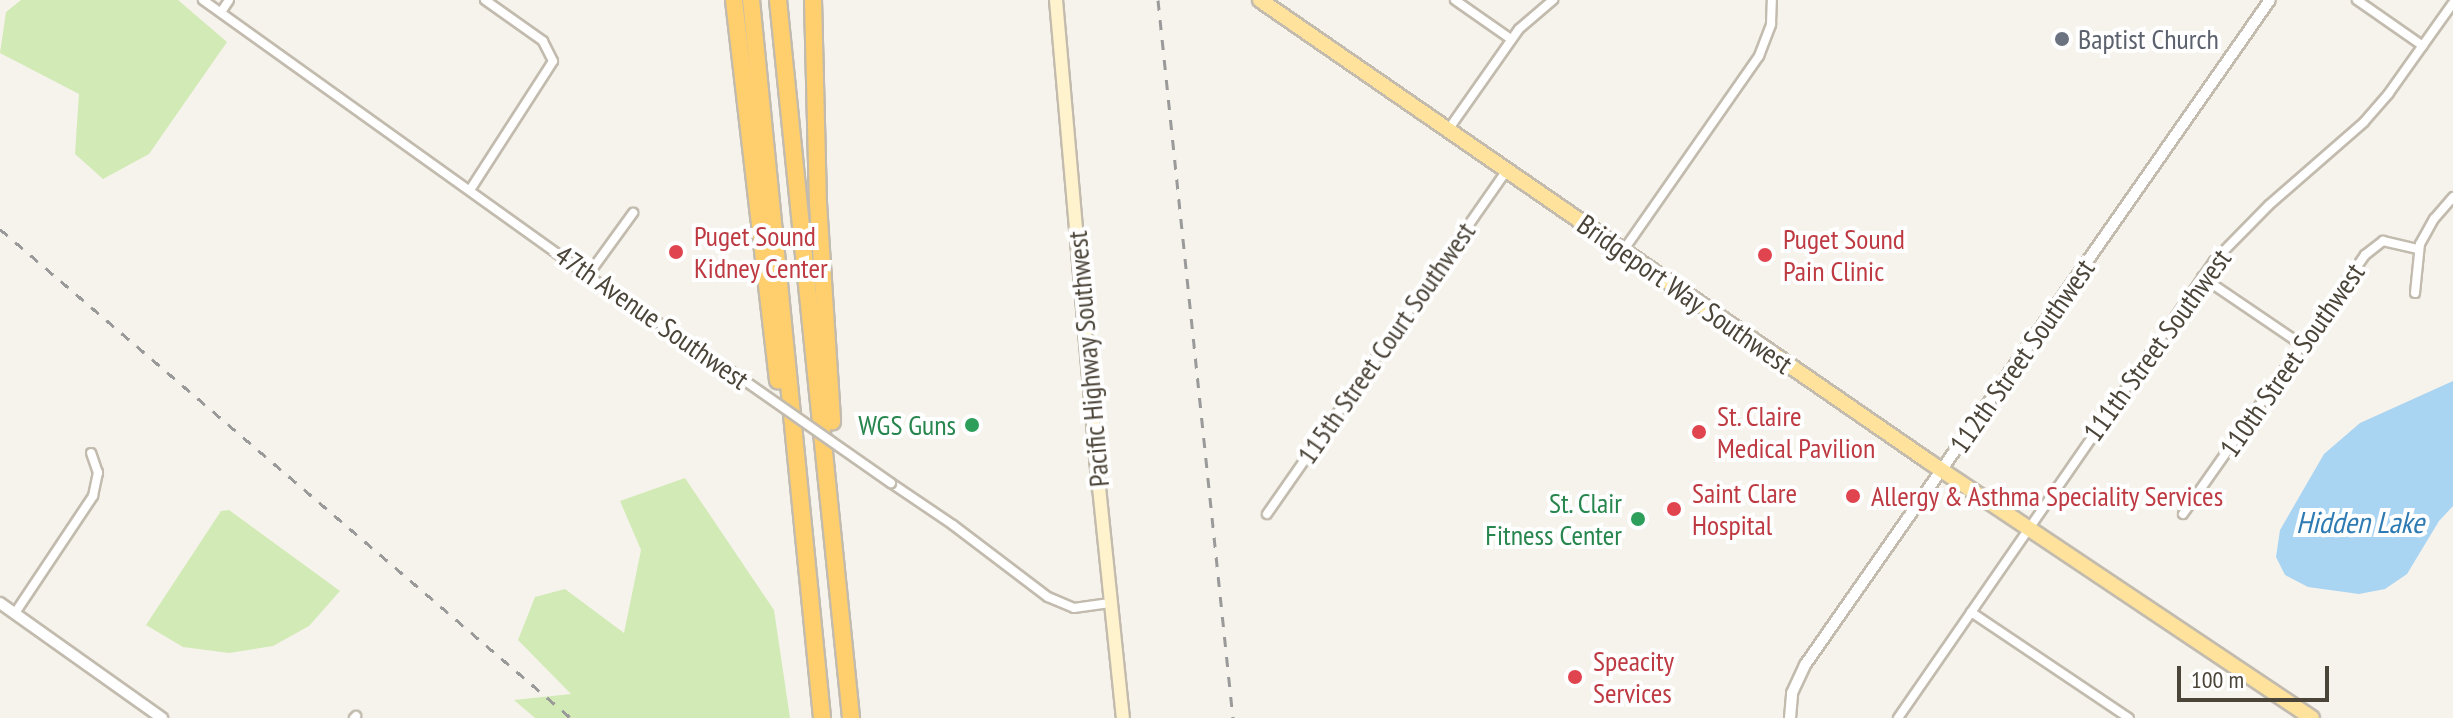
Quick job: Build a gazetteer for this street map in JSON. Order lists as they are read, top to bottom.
{
  "streets": {
    "main road": ["Bridgeport Way Southwest", "Pacific Highway Southwest"],
    "street": [
      "47th Avenue Southwest",
      "115th Street Court Southwest",
      "111th Street Southwest",
      "112th Street Southwest",
      "110th Street Southwest"
    ]
  },
  "crossings": [
    ["Bridgeport Way Southwest", "115th Street Court Southwest"],
    ["Bridgeport Way Southwest", "111th Street Southwest"],
    ["Bridgeport Way Southwest", "112th Street Southwest"],
    ["47th Avenue Southwest", "Pacific Highway Southwest"]
  ],
  "water": ["Hidden Lake"],
  "places": [
    "Baptist Church",
    "Puget Sound Kidney Center",
    "Puget Sound Pain Clinic",
    "WGS Guns",
    "St. Claire Medical Pavilion",
    "Allergy & Asthma Speciality Services",
    "Saint Clare Hospital",
    "St. Clair Fitness Center",
    "Speacity Services"
  ],
  "scale_bar": "100 m"
}
